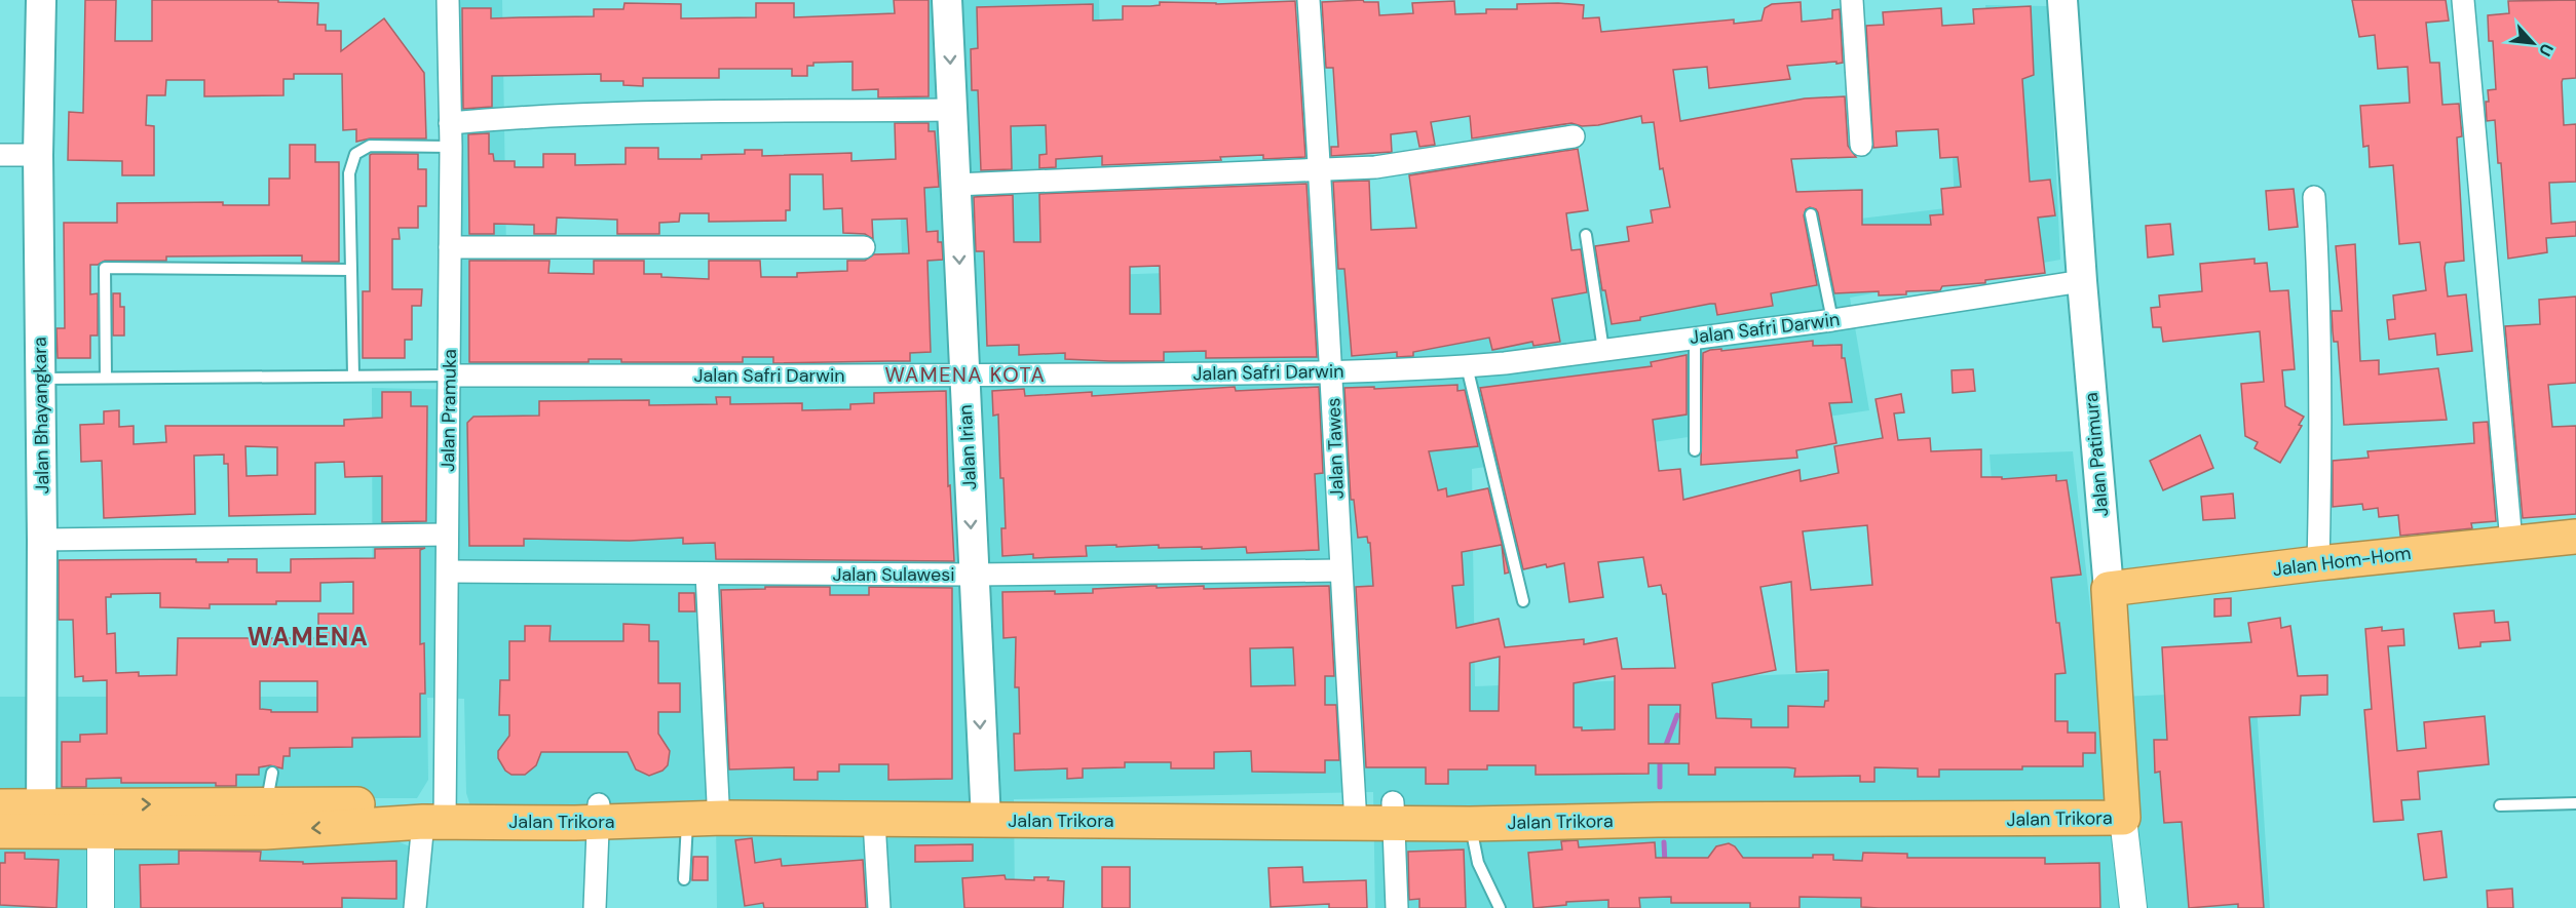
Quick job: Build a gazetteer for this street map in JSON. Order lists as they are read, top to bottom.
{
  "streets": {
    "highway": ["Jalan Patimura", "Jalan Hom-Hom", "Jalan Trikora"],
    "main road": ["Jalan Bhayangkara", "Jalan Irian"],
    "street": [
      "Jalan Safri Darwin",
      "Jalan Pramuka",
      "Jalan Tawes",
      "Jalan Sulawesi"
    ]
  },
  "crossings": [
    ["Jalan Safri Darwin", "Jalan Pramuka"],
    ["Jalan Safri Darwin", "Jalan Irian"],
    ["Jalan Safri Darwin", "Jalan Tawes"],
    ["Jalan Safri Darwin", "Jalan Patimura"],
    ["Jalan Pramuka", "Jalan Sulawesi"],
    ["Jalan Pramuka", "Jalan Trikora"],
    ["Jalan Bhayangkara", "Jalan Trikora"],
    ["Jalan Irian", "Jalan Sulawesi"],
    ["Jalan Irian", "Jalan Trikora"],
    ["Jalan Tawes", "Jalan Sulawesi"],
    ["Jalan Tawes", "Jalan Trikora"],
    ["Jalan Patimura", "Jalan Hom-Hom"],
    ["Jalan Patimura", "Jalan Trikora"]
  ],
  "one_way": ["Jalan Irian"],
  "districts": ["WAMENA KOTA", "WAMENA"],
  "north": "bottom right"
}
